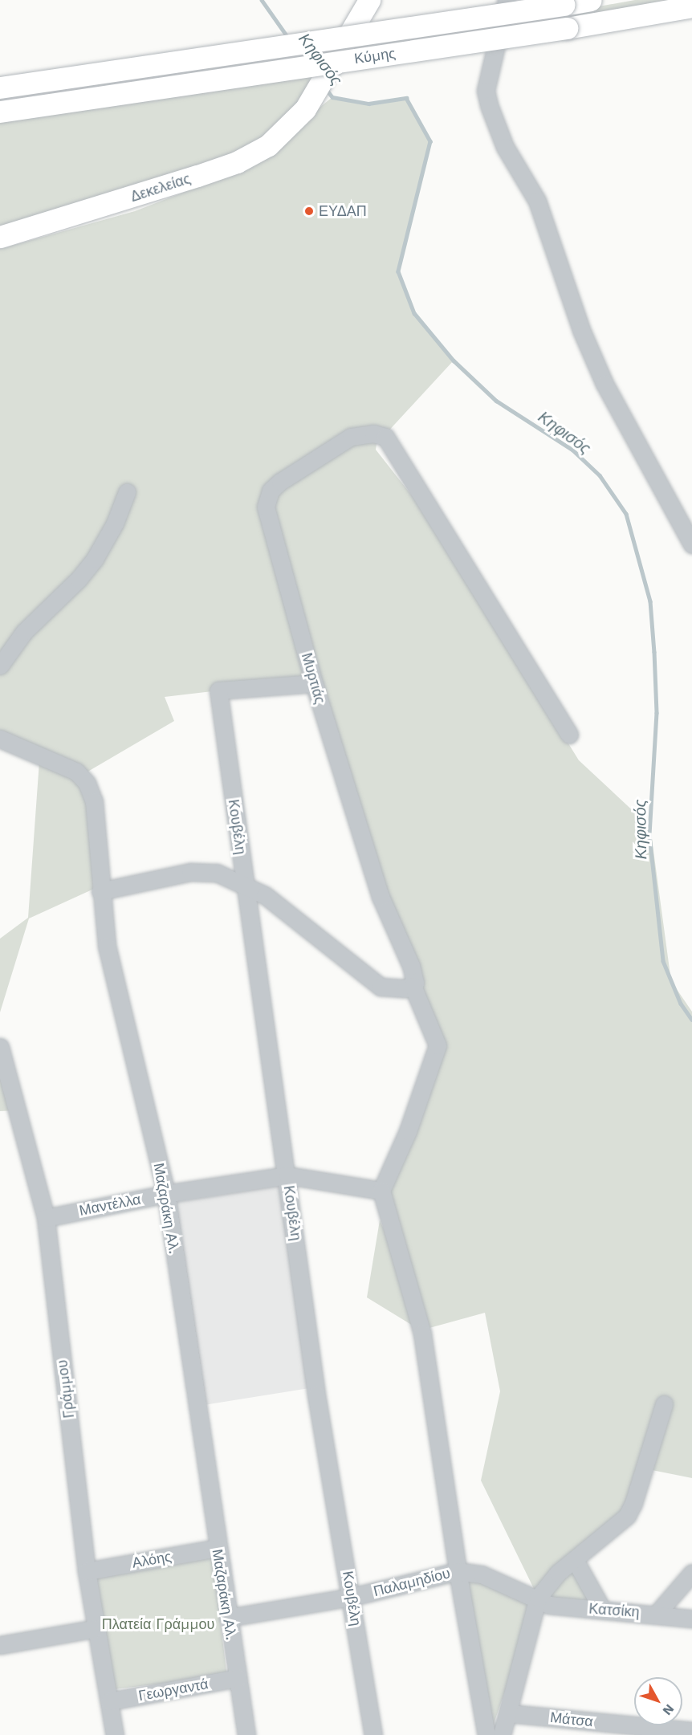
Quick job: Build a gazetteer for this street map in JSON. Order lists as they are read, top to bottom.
{
  "streets": {
    "main road": ["Κύμης", "Δεκελείας"],
    "street": [
      "Μυρτιάς",
      "Κουβέλη",
      "Μαντέλλα",
      "Μαζαράκη Αλ.",
      "Γράμμου",
      "Αλόης",
      "Παλαμηδίου",
      "Κατσίκη",
      "Γεωργαντά",
      "Μάτσα"
    ]
  },
  "crossings": [
    ["Μυρτιάς", "Κουβέλη"],
    ["Μυρτιάς", "Μαντέλλα"],
    ["Κουβέλη", "Μαντέλλα"],
    ["Κουβέλη", "Παλαμηδίου"],
    ["Μαντέλλα", "Μαζαράκη Αλ."],
    ["Μαντέλλα", "Γράμμου"],
    ["Μαζαράκη Αλ.", "Αλόης"],
    ["Μαζαράκη Αλ.", "Παλαμηδίου"],
    ["Μαζαράκη Αλ.", "Γεωργαντά"],
    ["Γράμμου", "Αλόης"],
    ["Γράμμου", "Γεωργαντά"],
    ["Παλαμηδίου", "Κατσίκη"]
  ],
  "water": ["Κηφισός"],
  "parks": ["Πλατεία Γράμμου"],
  "places": ["ΕΥΔΑΠ"],
  "north": "bottom right"
}
